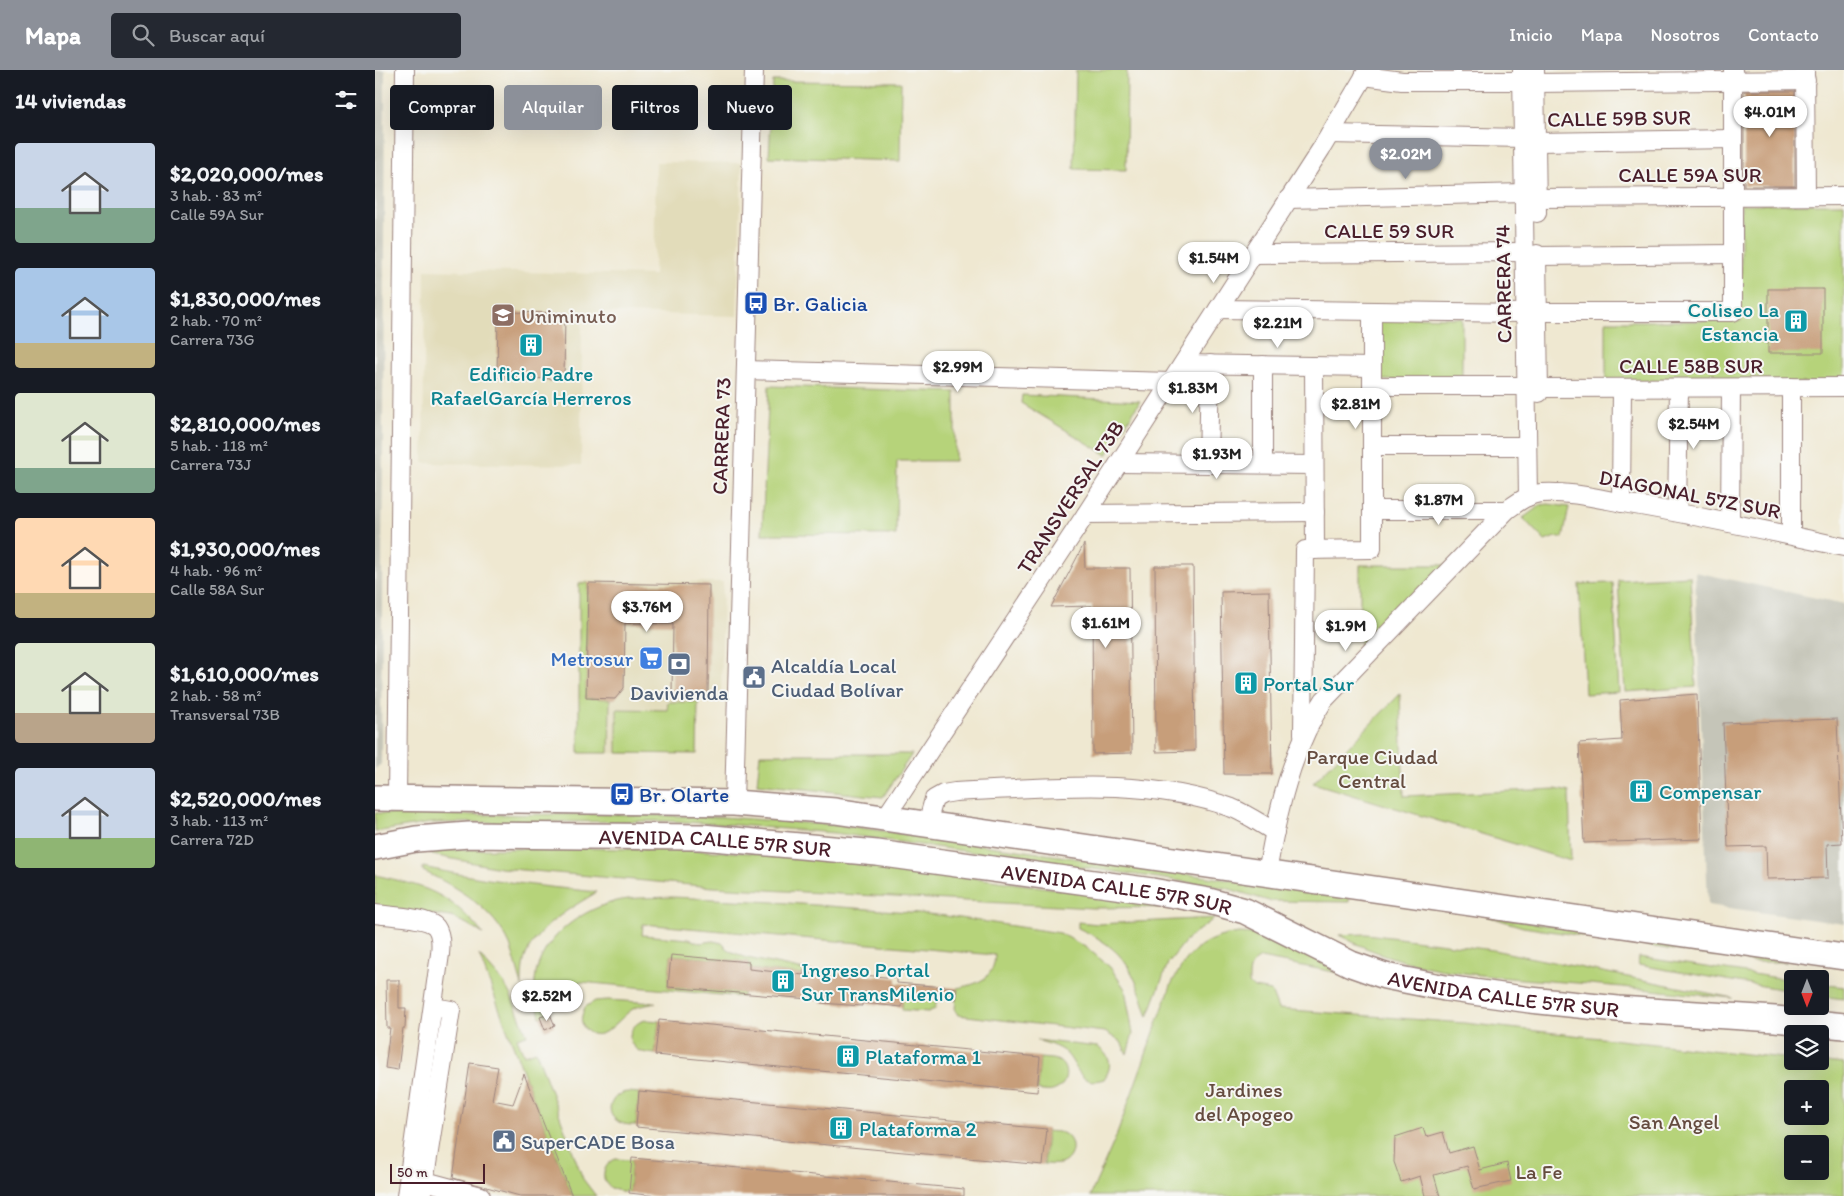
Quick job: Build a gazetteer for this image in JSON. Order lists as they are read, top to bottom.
{
  "streets": {
    "highway": ["AVENIDA CALLE 57R SUR"],
    "street": [
      "CALLE 59B SUR",
      "CALLE 59A SUR",
      "CALLE 59 SUR",
      "CARRERA 74",
      "CALLE 58B SUR",
      "CARRERA 73",
      "DIAGONAL 57Z SUR",
      "TRANSVERSAL 73B"
    ]
  },
  "crossings": [
    ["CALLE 59B SUR", "CARRERA 74"],
    ["CALLE 59B SUR", "TRANSVERSAL 73B"],
    ["CALLE 59A SUR", "CARRERA 74"],
    ["CALLE 59A SUR", "TRANSVERSAL 73B"],
    ["CALLE 59 SUR", "CARRERA 74"],
    ["CALLE 59 SUR", "TRANSVERSAL 73B"],
    ["CARRERA 74", "CALLE 58B SUR"],
    ["CARRERA 74", "DIAGONAL 57Z SUR"],
    ["CARRERA 73", "AVENIDA CALLE 57R SUR"],
    ["TRANSVERSAL 73B", "AVENIDA CALLE 57R SUR"]
  ],
  "parks": [
    "Parque Ciudad Central",
    "Jardines del Apogeo",
    "San Angel",
    "La Fe"
  ],
  "places": {
    "bus stop": ["Br. Galicia", "Br. Olarte"],
    "school or university": ["Uniminuto"],
    "building": [
      "Coliseo La Estancia",
      "Edificio Padre RafaelGarcía Herreros",
      "Portal Sur",
      "Compensar",
      "Ingreso Portal Sur TransMilenio",
      "Plataforma 1",
      "Plataforma 2"
    ],
    "supermarket": ["Metrosur"],
    "bank": ["Davivienda"],
    "public building": ["Alcaldía Local Ciudad Bolívar", "SuperCADE Bosa"]
  },
  "scale_bar": "50 m",
  "north": "bottom",
  "page": {
    "header": "Mapa",
    "search": "Buscar aquí",
    "nav": [
      "Inicio",
      "Mapa",
      "Nosotros",
      "Contacto"
    ],
    "heading": "14 viviendas",
    "chip": [
      "Comprar",
      "Alquilar",
      "Filtros",
      "Nuevo"
    ],
    "price": [
      "$4.01M",
      "$2.02M",
      "$1.54M",
      "$2.21M",
      "$2.99M",
      "$1.83M",
      "$2.81M",
      "$2.54M",
      "$1.93M",
      "$1.87M",
      "$3.76M",
      "$1.61M",
      "$1.9M",
      "$2.52M"
    ],
    "list": [
      {
        "name": "$2,020,000/mes",
        "note": "3 hab. · 83 m² · Calle 59A Sur"
      },
      {
        "name": "$1,830,000/mes",
        "note": "2 hab. · 70 m² · Carrera 73G"
      },
      {
        "name": "$2,810,000/mes",
        "note": "5 hab. · 118 m² · Carrera 73J"
      },
      {
        "name": "$1,930,000/mes",
        "note": "4 hab. · 96 m² · Calle 58A Sur"
      },
      {
        "name": "$1,610,000/mes",
        "note": "2 hab. · 58 m² · Transversal 73B"
      },
      {
        "name": "$2,520,000/mes",
        "note": "3 hab. · 113 m² · Carrera 72D"
      }
    ],
    "map_buttons": ["+", "−"],
    "scale": "50 m"
  }
}
